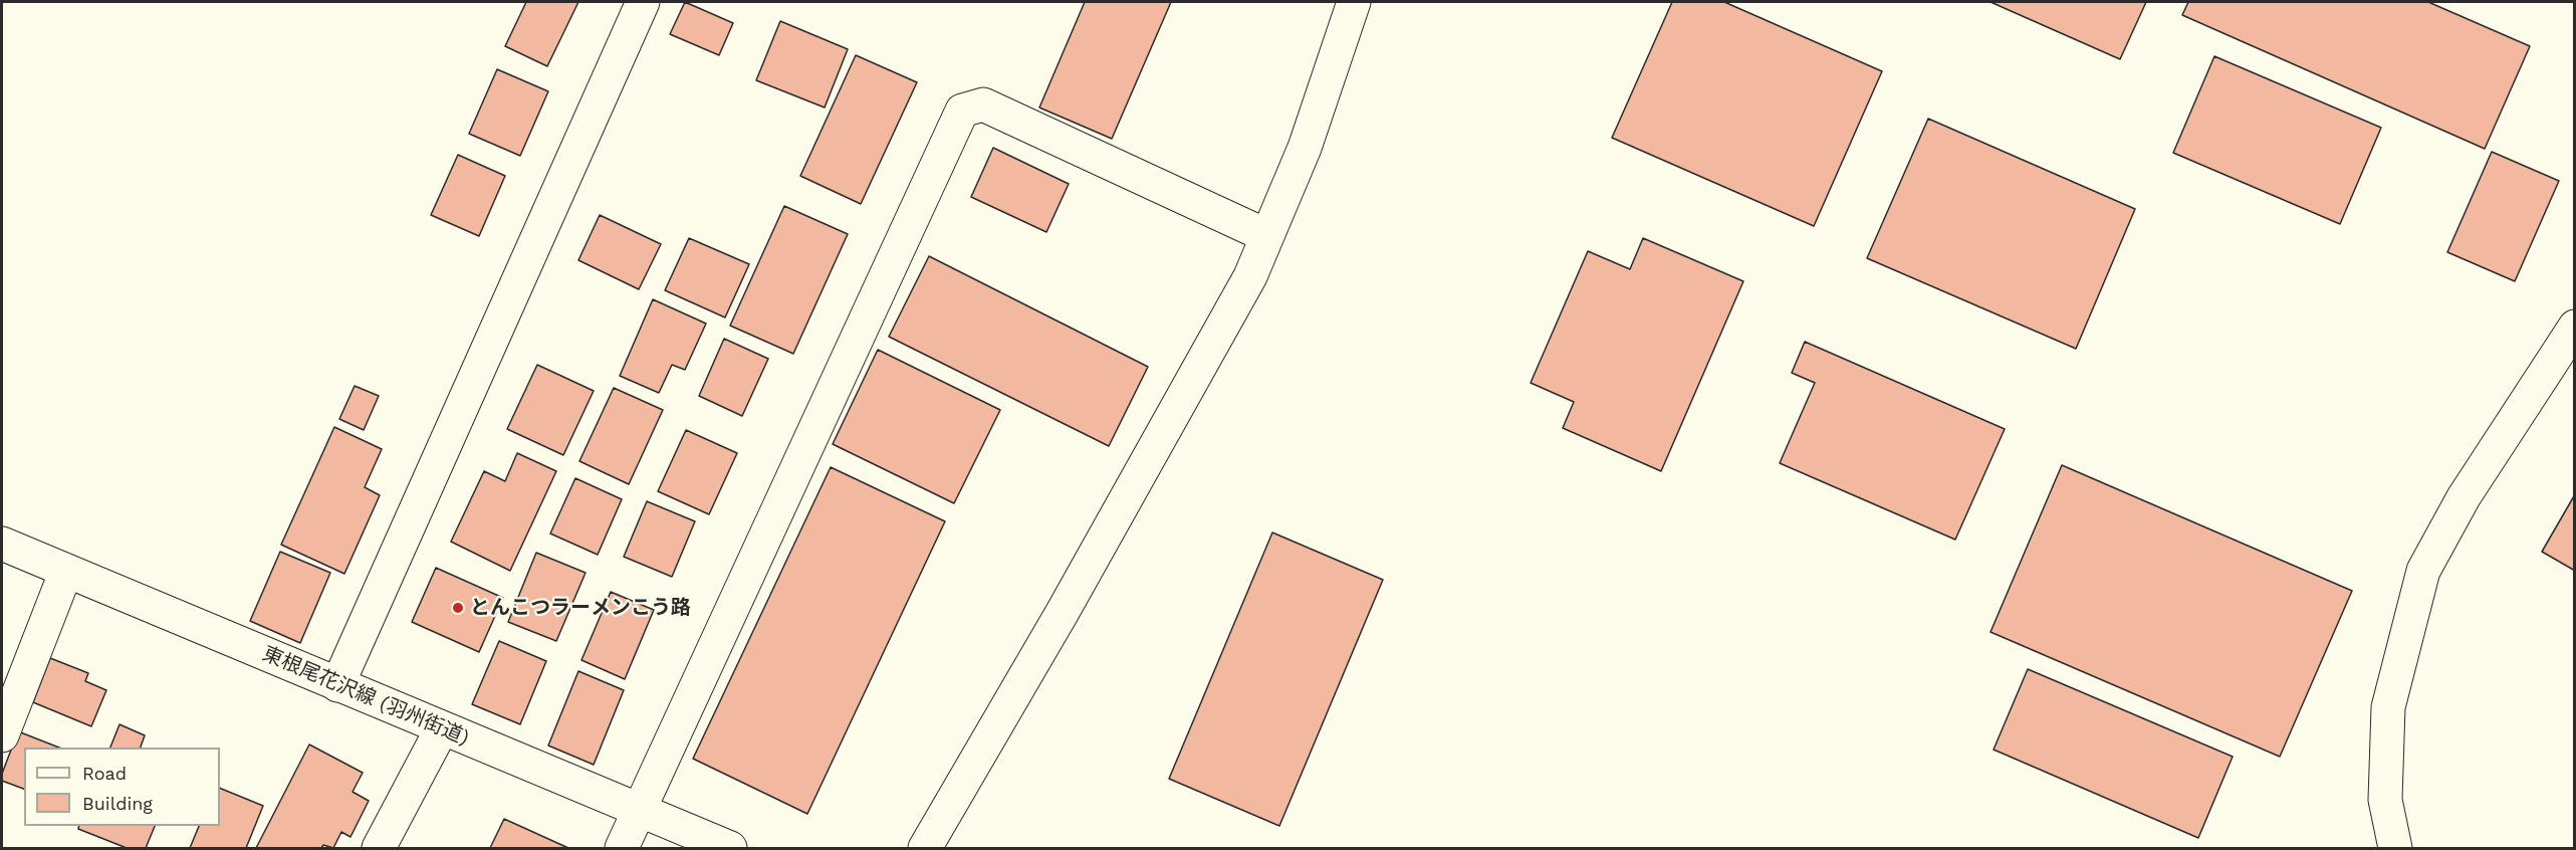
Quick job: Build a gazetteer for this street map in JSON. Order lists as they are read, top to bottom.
{
  "streets": {
    "street": ["東根尾花沢線 (羽州街道)"]
  },
  "places": ["とんこつラーメンこう路"],
  "legend": ["Road", "Building"]
}
